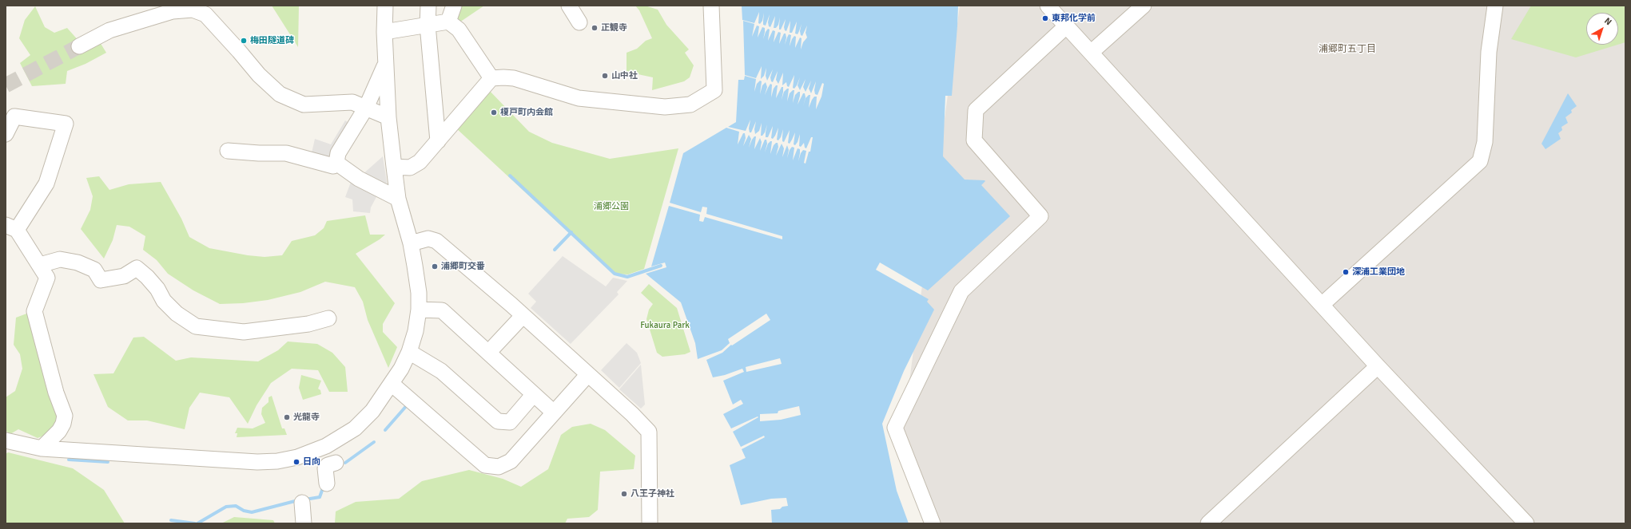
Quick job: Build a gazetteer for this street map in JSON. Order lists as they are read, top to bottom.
{
  "districts": ["浦郷町五丁目"],
  "parks": ["浦郷公園", "Fukaura Park"],
  "places": [
    "東邦化学前",
    "正観寺",
    "梅田隧道碑",
    "山中社",
    "榎戸町内会館",
    "浦郷町交番",
    "深浦工業団地",
    "光龍寺",
    "日向",
    "八王子神社"
  ],
  "north": "top right"
}
